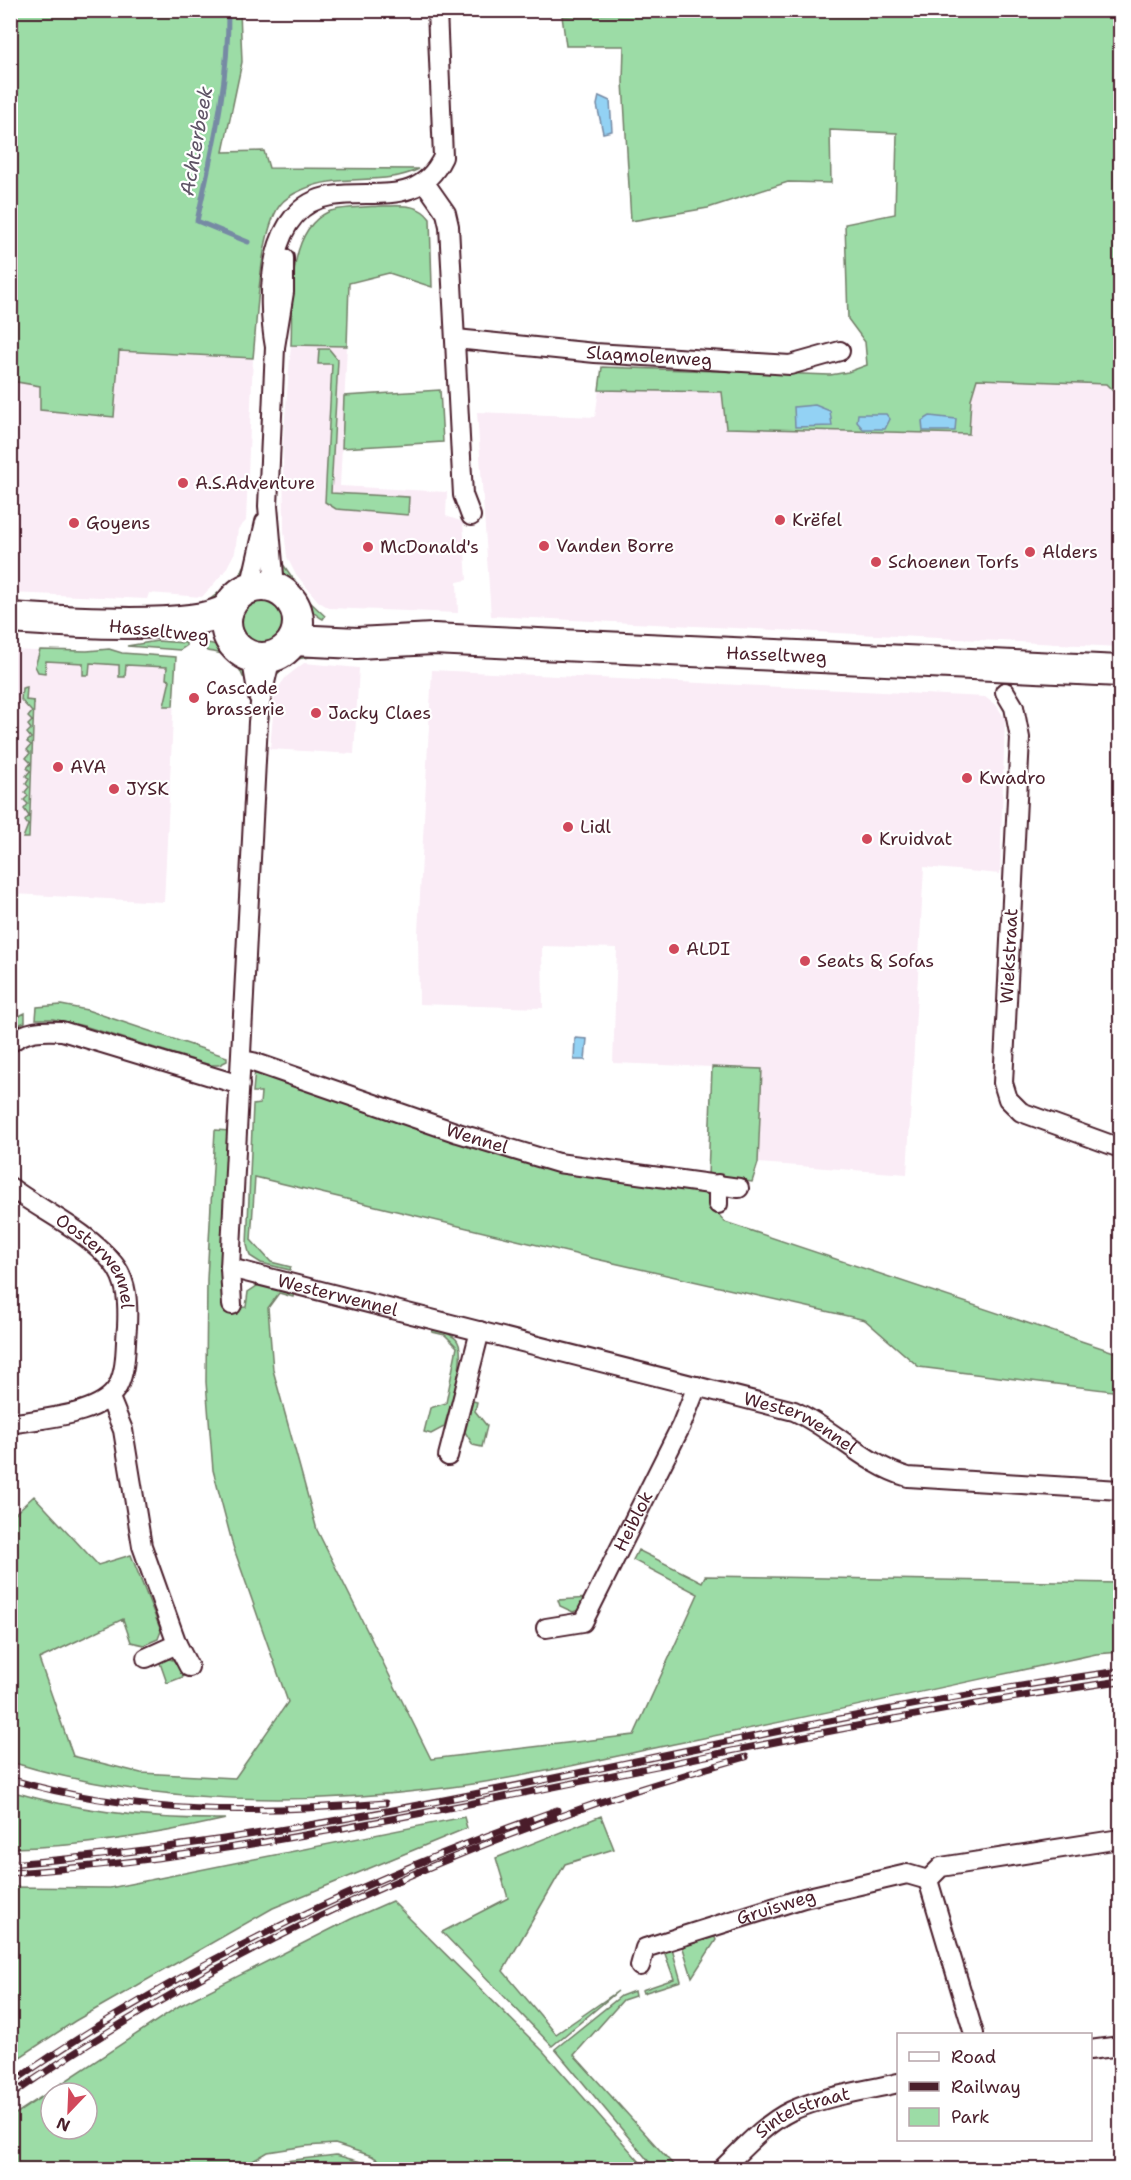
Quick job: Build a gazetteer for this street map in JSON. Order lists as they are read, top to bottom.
{
  "streets": {
    "main road": ["Hasseltweg"],
    "street": [
      "Slagmolenweg",
      "Wiekstraat",
      "Wennel",
      "Oosterwennel",
      "Westerwennel",
      "Heiblok",
      "Gruisweg",
      "Sintelstraat"
    ]
  },
  "crossings": [
    ["Westerwennel", "Heiblok"]
  ],
  "water": ["Achterbeek"],
  "places": [
    "A.S.Adventure",
    "Krëfel",
    "Goyens",
    "Vanden Borre",
    "McDonald's",
    "Alders",
    "Schoenen Torfs",
    "Cascade brasserie",
    "Jacky Claes",
    "AVA",
    "Kwadro",
    "JYSK",
    "Lidl",
    "Kruidvat",
    "ALDI",
    "Seats & Sofas"
  ],
  "legend": ["Road", "Railway", "Park"],
  "north": "bottom left"
}
